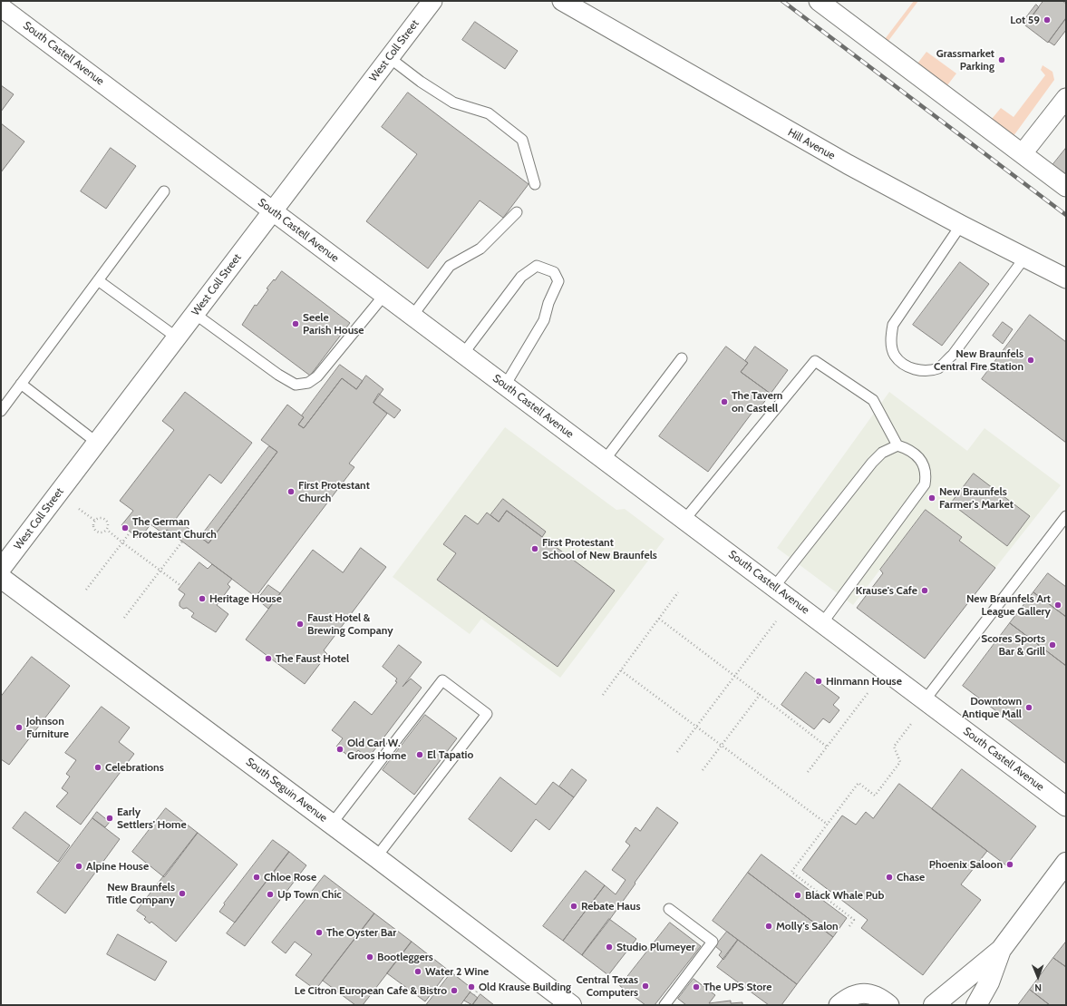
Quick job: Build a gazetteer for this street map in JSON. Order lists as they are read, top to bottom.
{
  "streets": {
    "main road": ["South Seguin Avenue"],
    "street": ["West Coll Street", "South Castell Avenue", "Hill Avenue"]
  },
  "crossings": [
    ["West Coll Street", "South Castell Avenue"]
  ],
  "places": [
    "Lot 59",
    "Grassmarket Parking",
    "Seele Parish House",
    "New Braunfels Central Fire Station",
    "The Tavern on Castell",
    "First Protestant Church",
    "New Braunfels Farmer's Market",
    "The German Protestant Church",
    "First Protestant School of New Braunfels",
    "Krause's Cafe",
    "Heritage House",
    "New Braunfels Art League Gallery",
    "Faust Hotel & Brewing Company",
    "Scores Sports Bar & Grill",
    "The Faust Hotel",
    "Hinmann House",
    "Downtown Antique Mall",
    "Johnson Furniture",
    "Old Carl W. Groos Home",
    "El Tapatio",
    "Celebrations",
    "Early Settlers' Home",
    "Phoenix Saloon",
    "Alpine House",
    "Chloe Rose",
    "Chase",
    "New Braunfels Title Company",
    "Up Town Chíc",
    "Black Whale Pub",
    "Rebate Haus",
    "Molly's Salon",
    "The Oyster Bar",
    "Studio Plumeyer",
    "Bootleggers",
    "Water 2 Wine",
    "Central Texas Computers",
    "Old Krause Building",
    "The UPS Store",
    "Le Citron European Cafe & Bistro"
  ],
  "north": "bottom"
}
